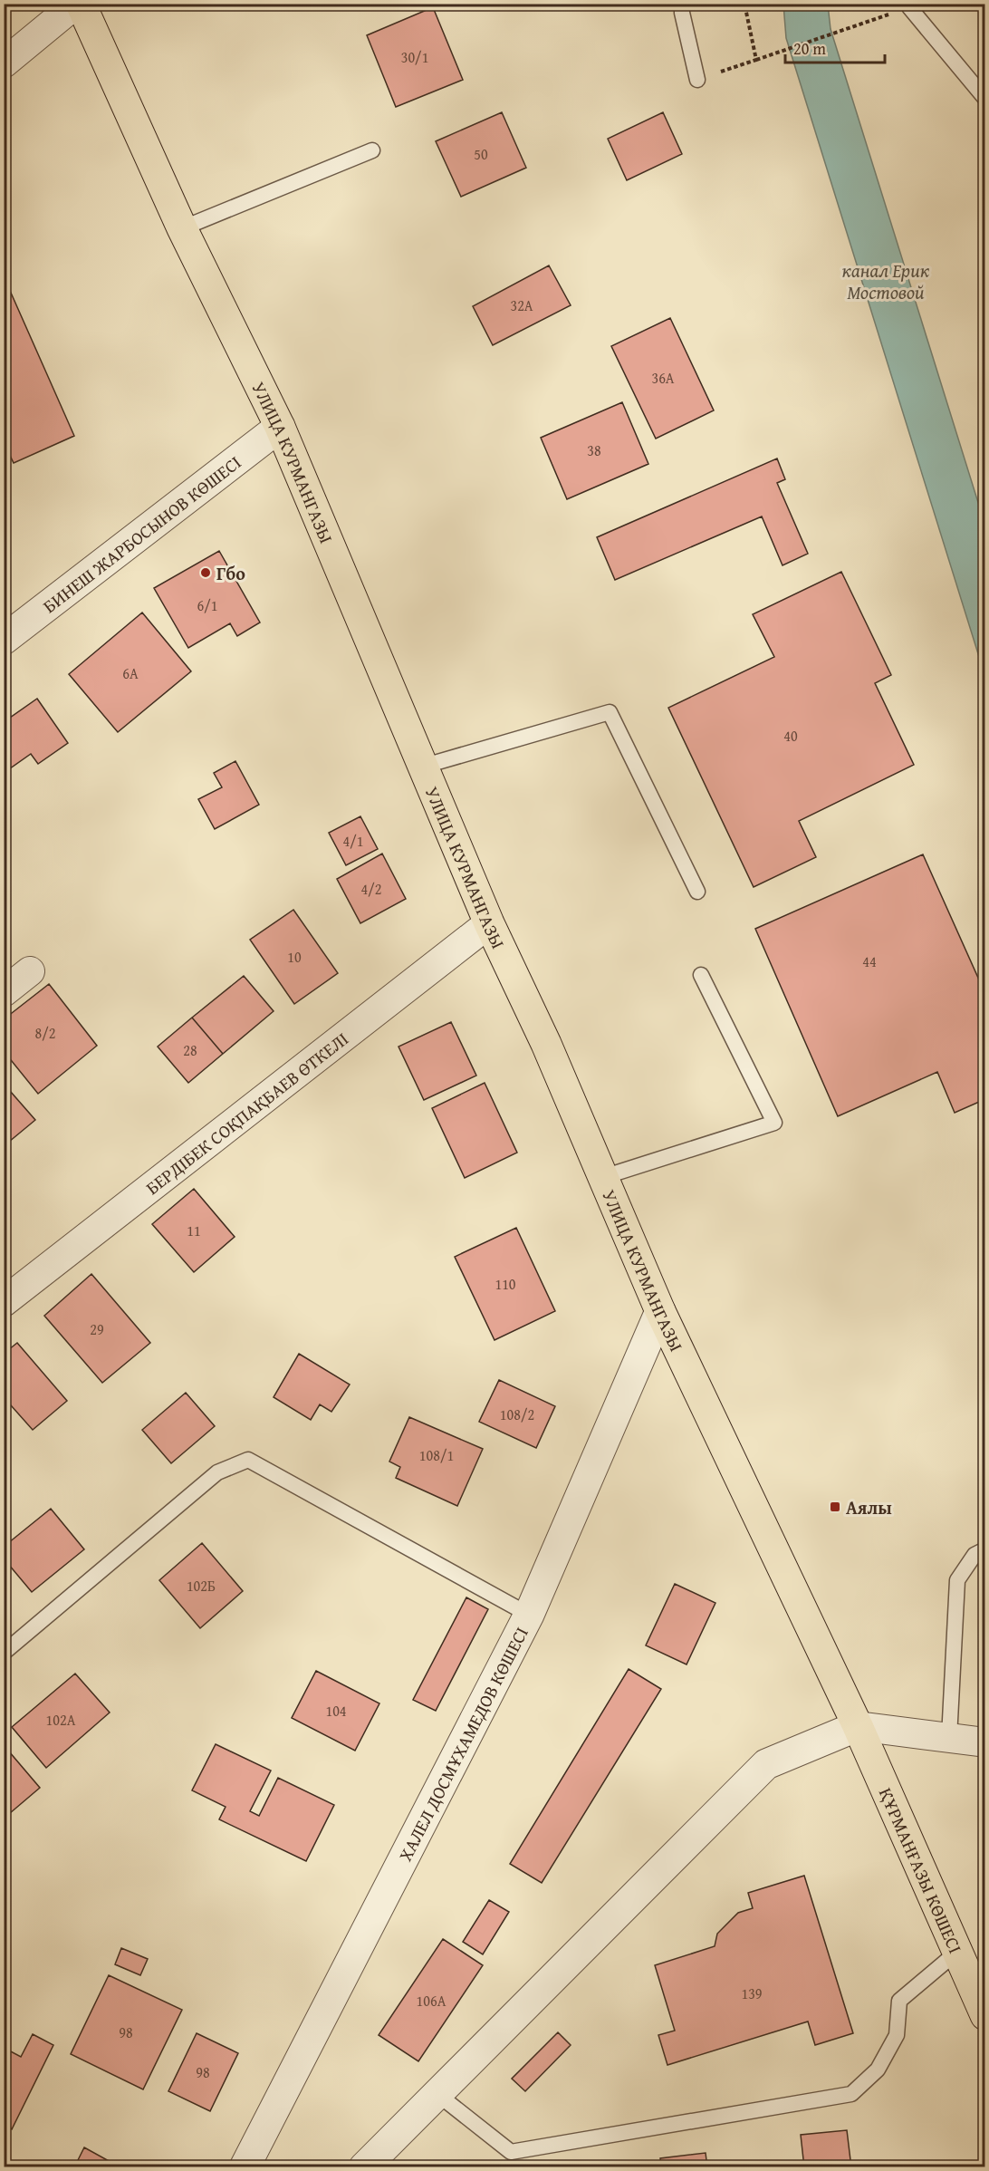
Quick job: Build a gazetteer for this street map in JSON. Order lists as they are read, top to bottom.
{
  "streets": {
    "main road": ["УЛИЦА КУРМАНГАЗЫ", "ҚҰРМАНҒАЗЫ КӨШЕСІ"],
    "street": ["БИНЕШ ЖАРБОСЫНОВ КӨШЕСІ", "БЕРДІБЕК СОҚПАҚБАЕВ ӨТКЕЛІ", "ХАЛЕЛ ДОСМҰХАМЕДОВ КӨШЕСІ"]
  },
  "crossings": [
    ["УЛИЦА КУРМАНГАЗЫ", "БИНЕШ ЖАРБОСЫНОВ КӨШЕСІ"],
    ["УЛИЦА КУРМАНГАЗЫ", "БЕРДІБЕК СОҚПАҚБАЕВ ӨТКЕЛІ"],
    ["УЛИЦА КУРМАНГАЗЫ", "ХАЛЕЛ ДОСМҰХАМЕДОВ КӨШЕСІ"],
    ["УЛИЦА КУРМАНГАЗЫ", "ҚҰРМАНҒАЗЫ КӨШЕСІ"]
  ],
  "water": ["канал Ерик Мостовой"],
  "places": {
    "other": ["Гбо"],
    "transit": ["Аялы"]
  },
  "house_numbers": [
    "30/1",
    "50",
    "32А",
    "36А",
    "38",
    "6/1",
    "6А",
    "40",
    "4/1",
    "4/2",
    "10",
    "44",
    "8/2",
    "28",
    "11",
    "110",
    "29",
    "108/2",
    "108/1",
    "102Б",
    "104",
    "102А",
    "139",
    "106А",
    "98",
    "98"
  ],
  "scale_bar": "20 m"
}
